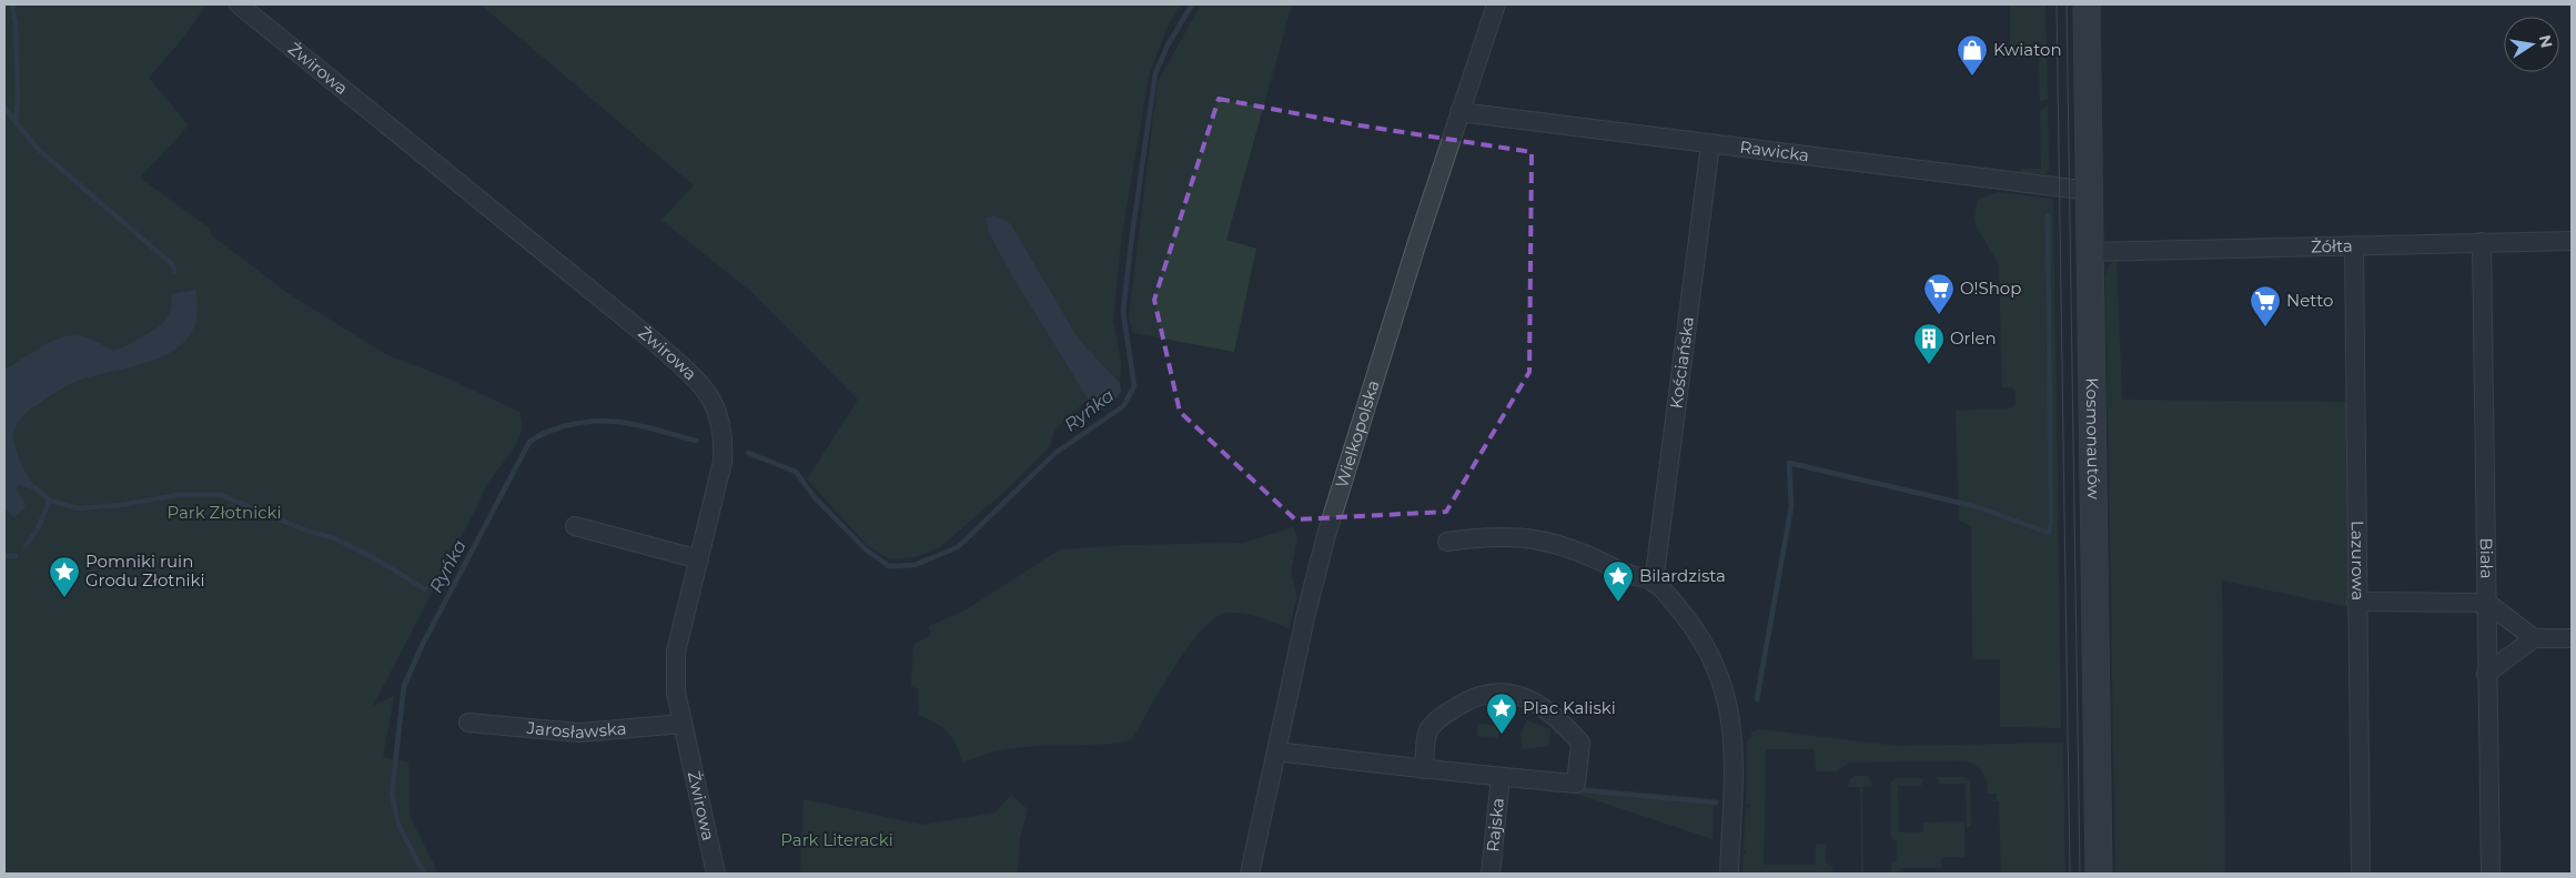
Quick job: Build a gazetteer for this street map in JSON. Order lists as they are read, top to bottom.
{
  "streets": {
    "main road": ["Kosmonautów"],
    "street": [
      "Żwirowa",
      "Rawicka",
      "Żółta",
      "Kościańska",
      "Wielkopolska",
      "Biała",
      "Lazurowa",
      "Jarosławska",
      "Rajska"
    ]
  },
  "crossings": [
    ["Żwirowa", "Jarosławska"],
    ["Rawicka", "Kościańska"],
    ["Rawicka", "Wielkopolska"],
    ["Rawicka", "Kosmonautów"],
    ["Żółta", "Kosmonautów"],
    ["Żółta", "Biała"],
    ["Żółta", "Lazurowa"]
  ],
  "water": ["Ryńka"],
  "parks": ["Park Złotnicki", "Park Literacki"],
  "places": {
    "shop": ["Kwiaton"],
    "supermarket": ["O!Shop", "Netto"],
    "building": ["Orlen"],
    "place": ["Pomniki ruin Grodu Złotniki", "Bilardzista", "Plac Kaliski"]
  },
  "north": "right"
}
